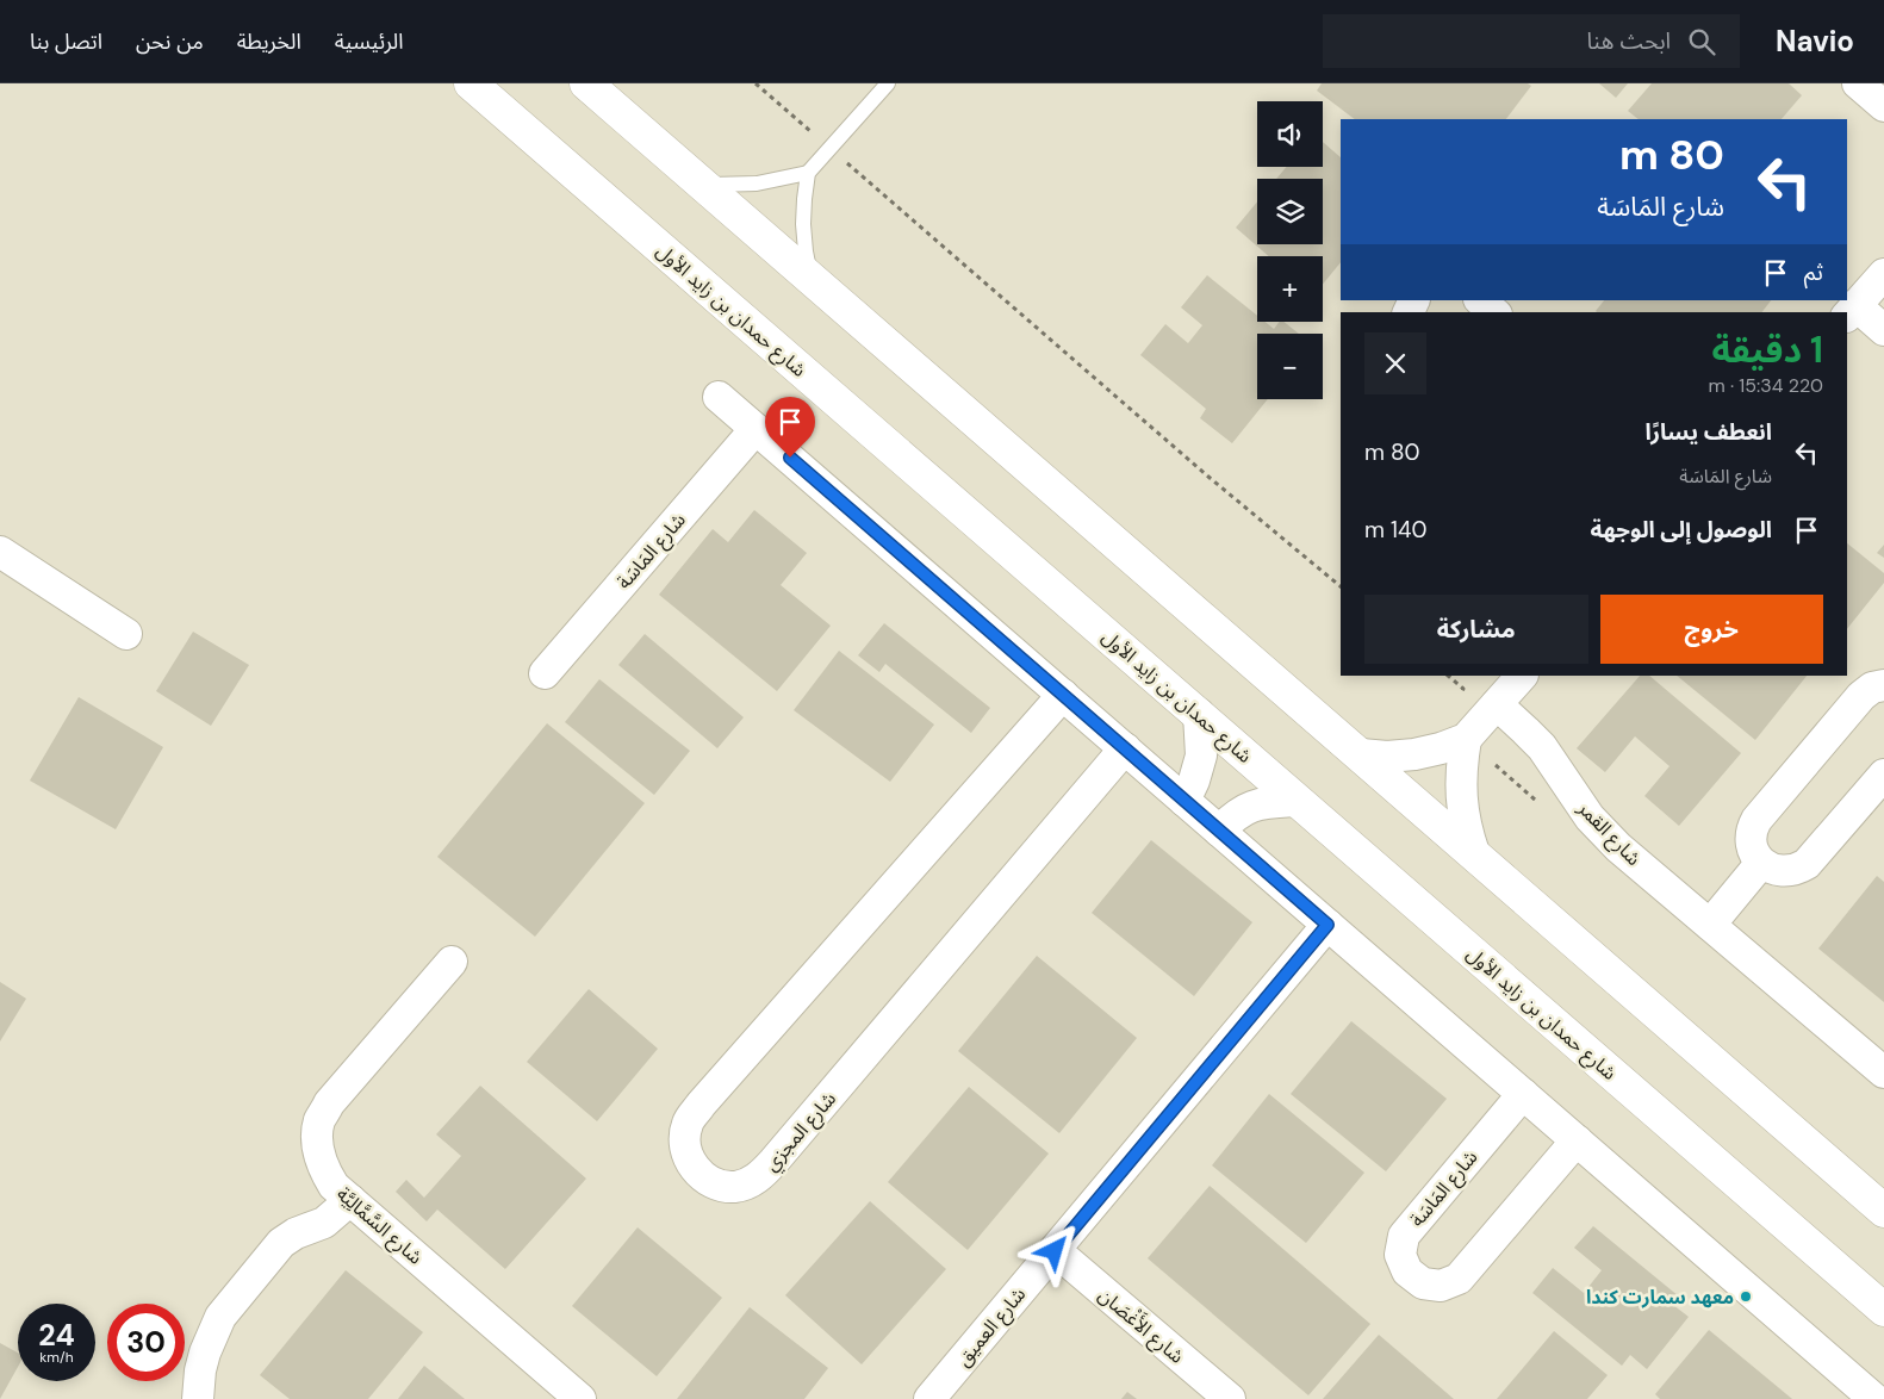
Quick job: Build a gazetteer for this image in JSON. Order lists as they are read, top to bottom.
{
  "streets": {
    "main road": ["شارع حمدان بن زايد الأول"],
    "street": [
      "شارع المَاسَة",
      "شارع القمر",
      "شارع المجزي",
      "شارع السَّمَّالِيَّة",
      "شارع الأَغْصَان",
      "شارع العميق"
    ]
  },
  "crossings": [
    ["شارع الأَغْصَان", "شارع العميق"]
  ],
  "places": ["معهد سمارت كندا"],
  "page": {
    "header": "Navio",
    "search": "ابحث هنا",
    "nav": [
      "الرئيسية",
      "الخريطة",
      "من نحن",
      "اتصل بنا"
    ],
    "map_buttons": ["+", "−"],
    "turn": ["80 m", "شارع المَاسَة"],
    "then": "ثم",
    "heading": ["1 دقيقة", "220 m · 15:34"],
    "list": [
      {
        "name": "انعطف يسارًا",
        "note": "شارع المَاسَة",
        "value": "80 m"
      },
      {
        "name": "الوصول إلى الوجهة",
        "value": "140 m"
      }
    ],
    "buttons": ["خروج", "مشاركة"],
    "speed": "24 km/h",
    "limit": "30"
  }
}
